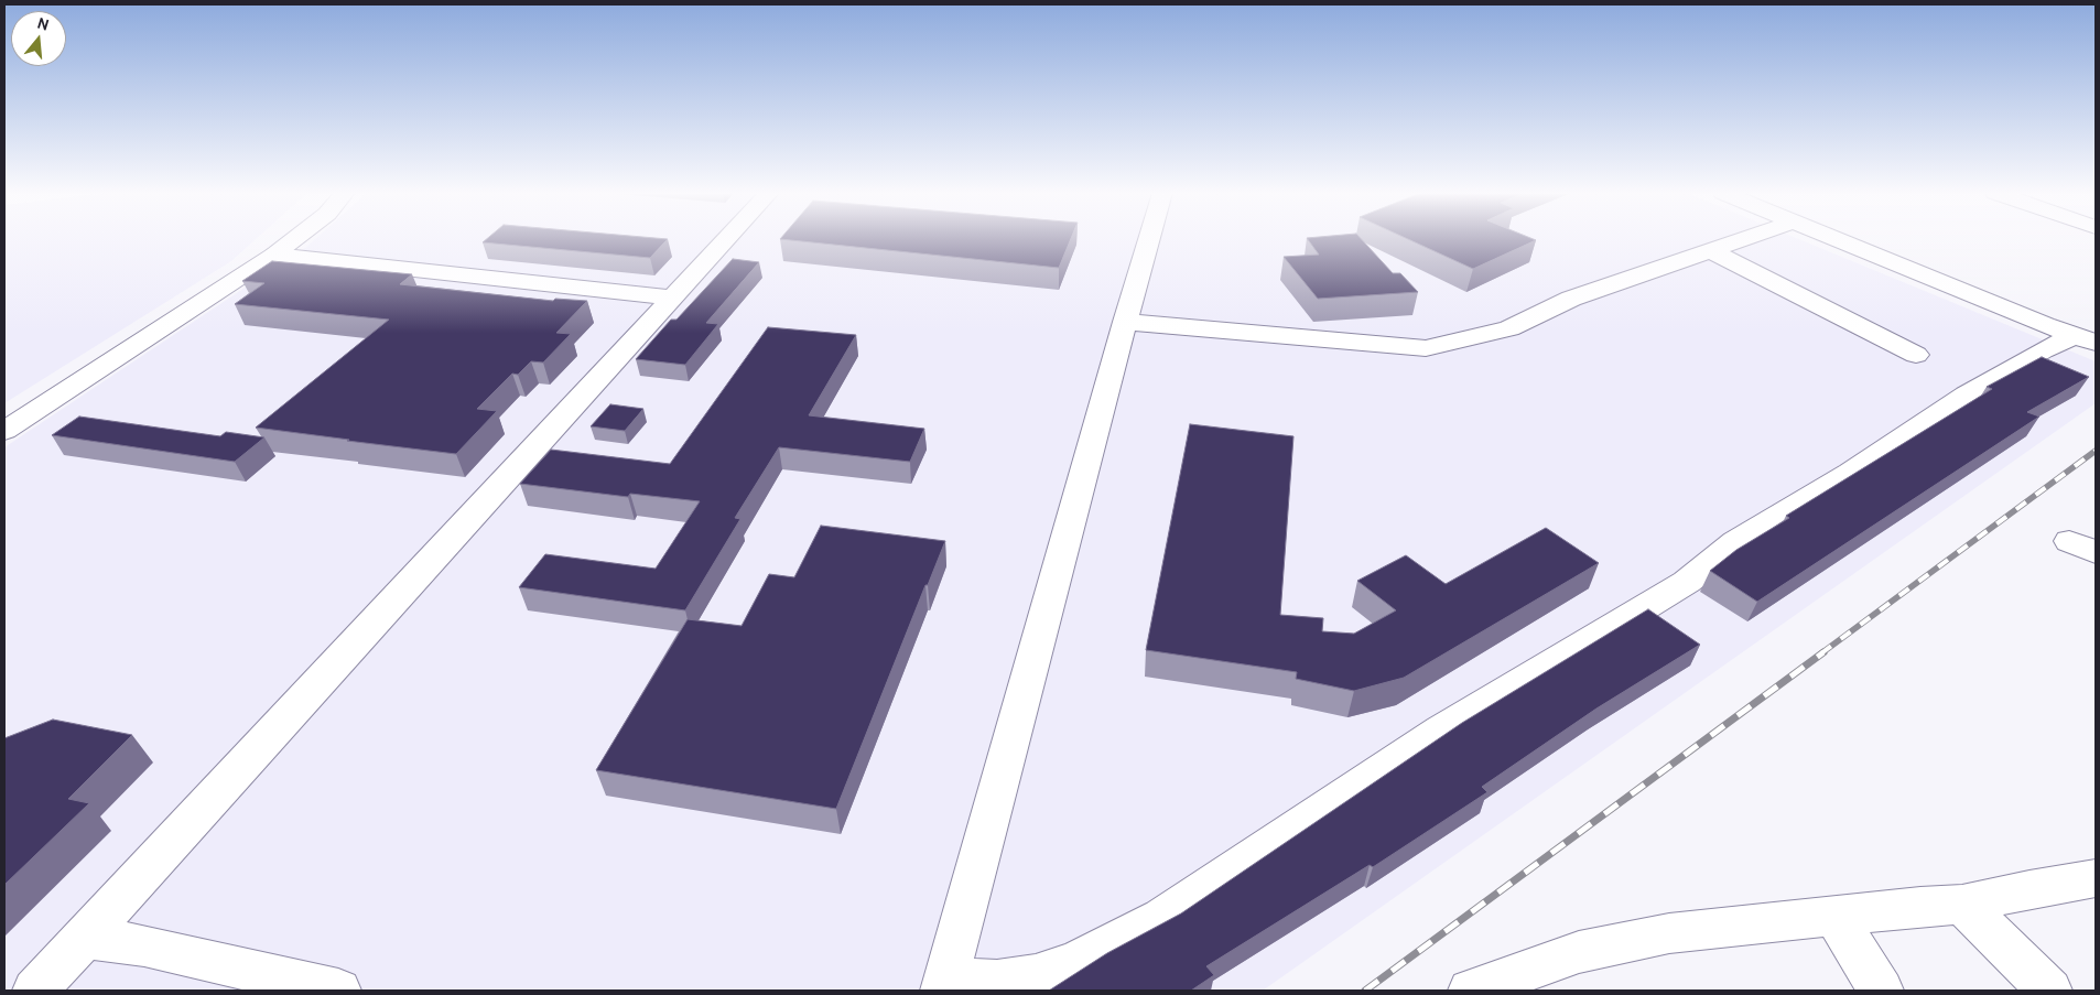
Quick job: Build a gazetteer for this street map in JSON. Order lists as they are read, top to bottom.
{
  "north": "top"
}
